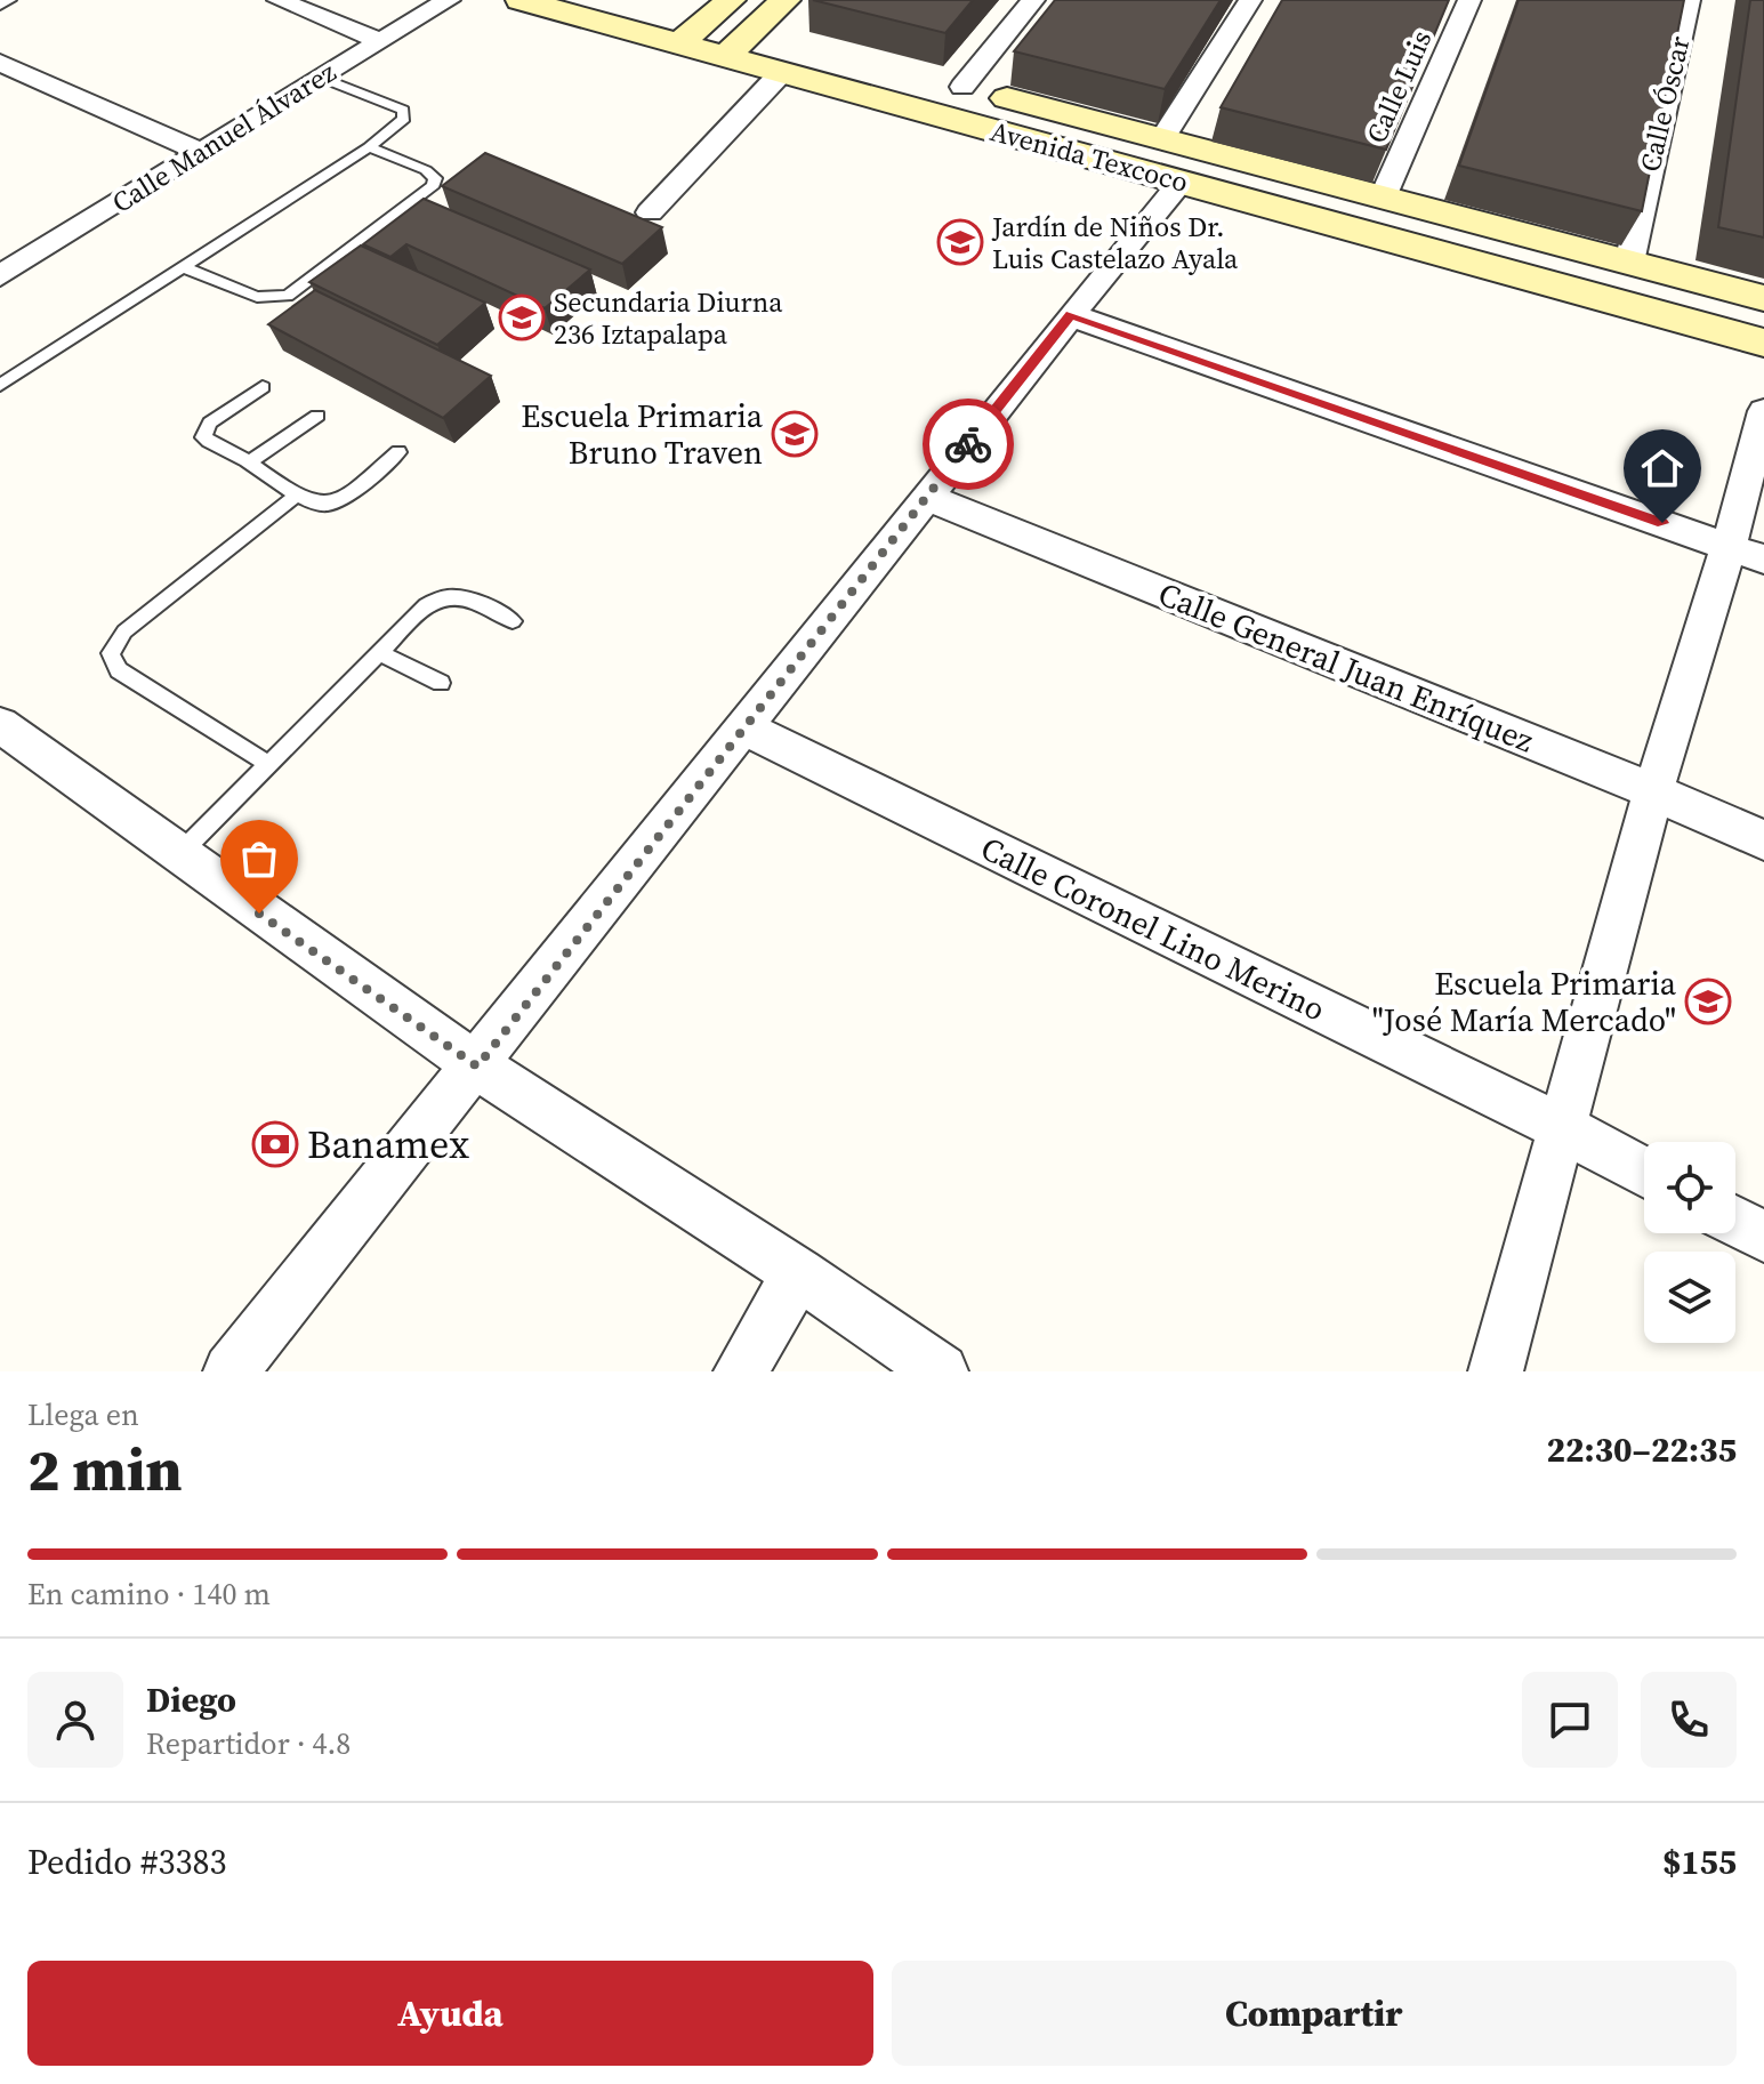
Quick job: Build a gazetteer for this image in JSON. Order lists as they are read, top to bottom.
{
  "streets": {
    "main road": ["Avenida Texcoco"],
    "street": [
      "Calle Luis",
      "Calle Óscar",
      "Calle Manuel Álvarez",
      "Calle General Juan Enríquez",
      "Calle Coronel Lino Merino"
    ]
  },
  "crossings": [
    ["Calle Luis", "Avenida Texcoco"],
    ["Calle Óscar", "Avenida Texcoco"]
  ],
  "places": {
    "school or university": [
      "Jardín de Niños Dr. Luis Castelazo Ayala",
      "Secundaria Diurna 236 Iztapalapa",
      "Escuela Primaria Bruno Traven",
      "Escuela Primaria \"José María Mercado\""
    ],
    "bank": ["Banamex"]
  },
  "page": {
    "heading": ["2 min", "Llega en", "22:30–22:35"],
    "panel": [
      "Diego",
      "Repartidor · 4.8",
      "Pedido #3383",
      "$155"
    ],
    "bar": "En camino · 140 m",
    "buttons": ["Ayuda", "Compartir"]
  }
}
